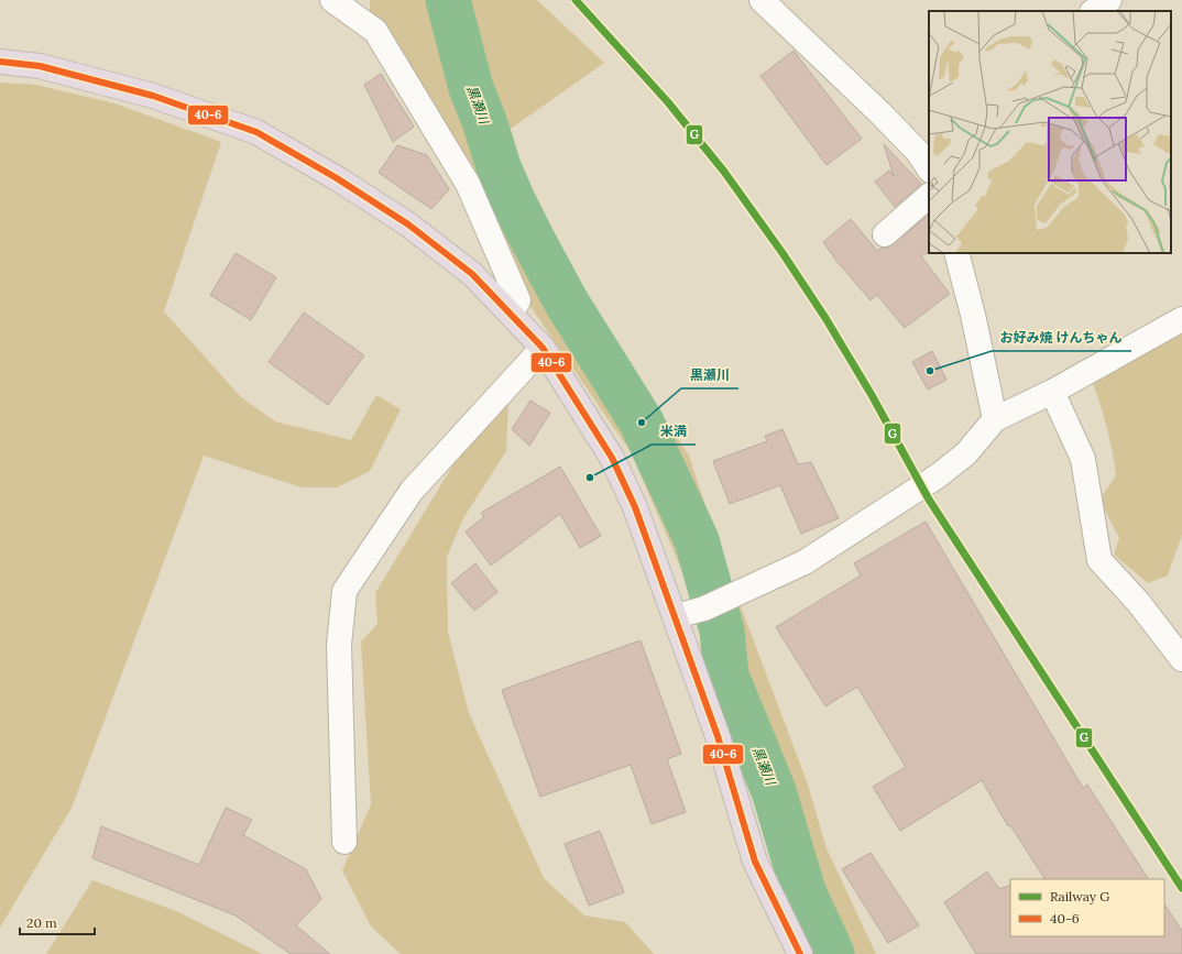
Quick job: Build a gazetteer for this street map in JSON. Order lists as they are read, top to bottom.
{
  "water": ["黒瀬川"],
  "places": ["お好み焼 けんちゃん", "黒瀬川", "米満"],
  "lines": ["rail line G", "transit line 40-6"],
  "legend": ["Railway G", "40-6"],
  "scale_bar": "20 m"
}
